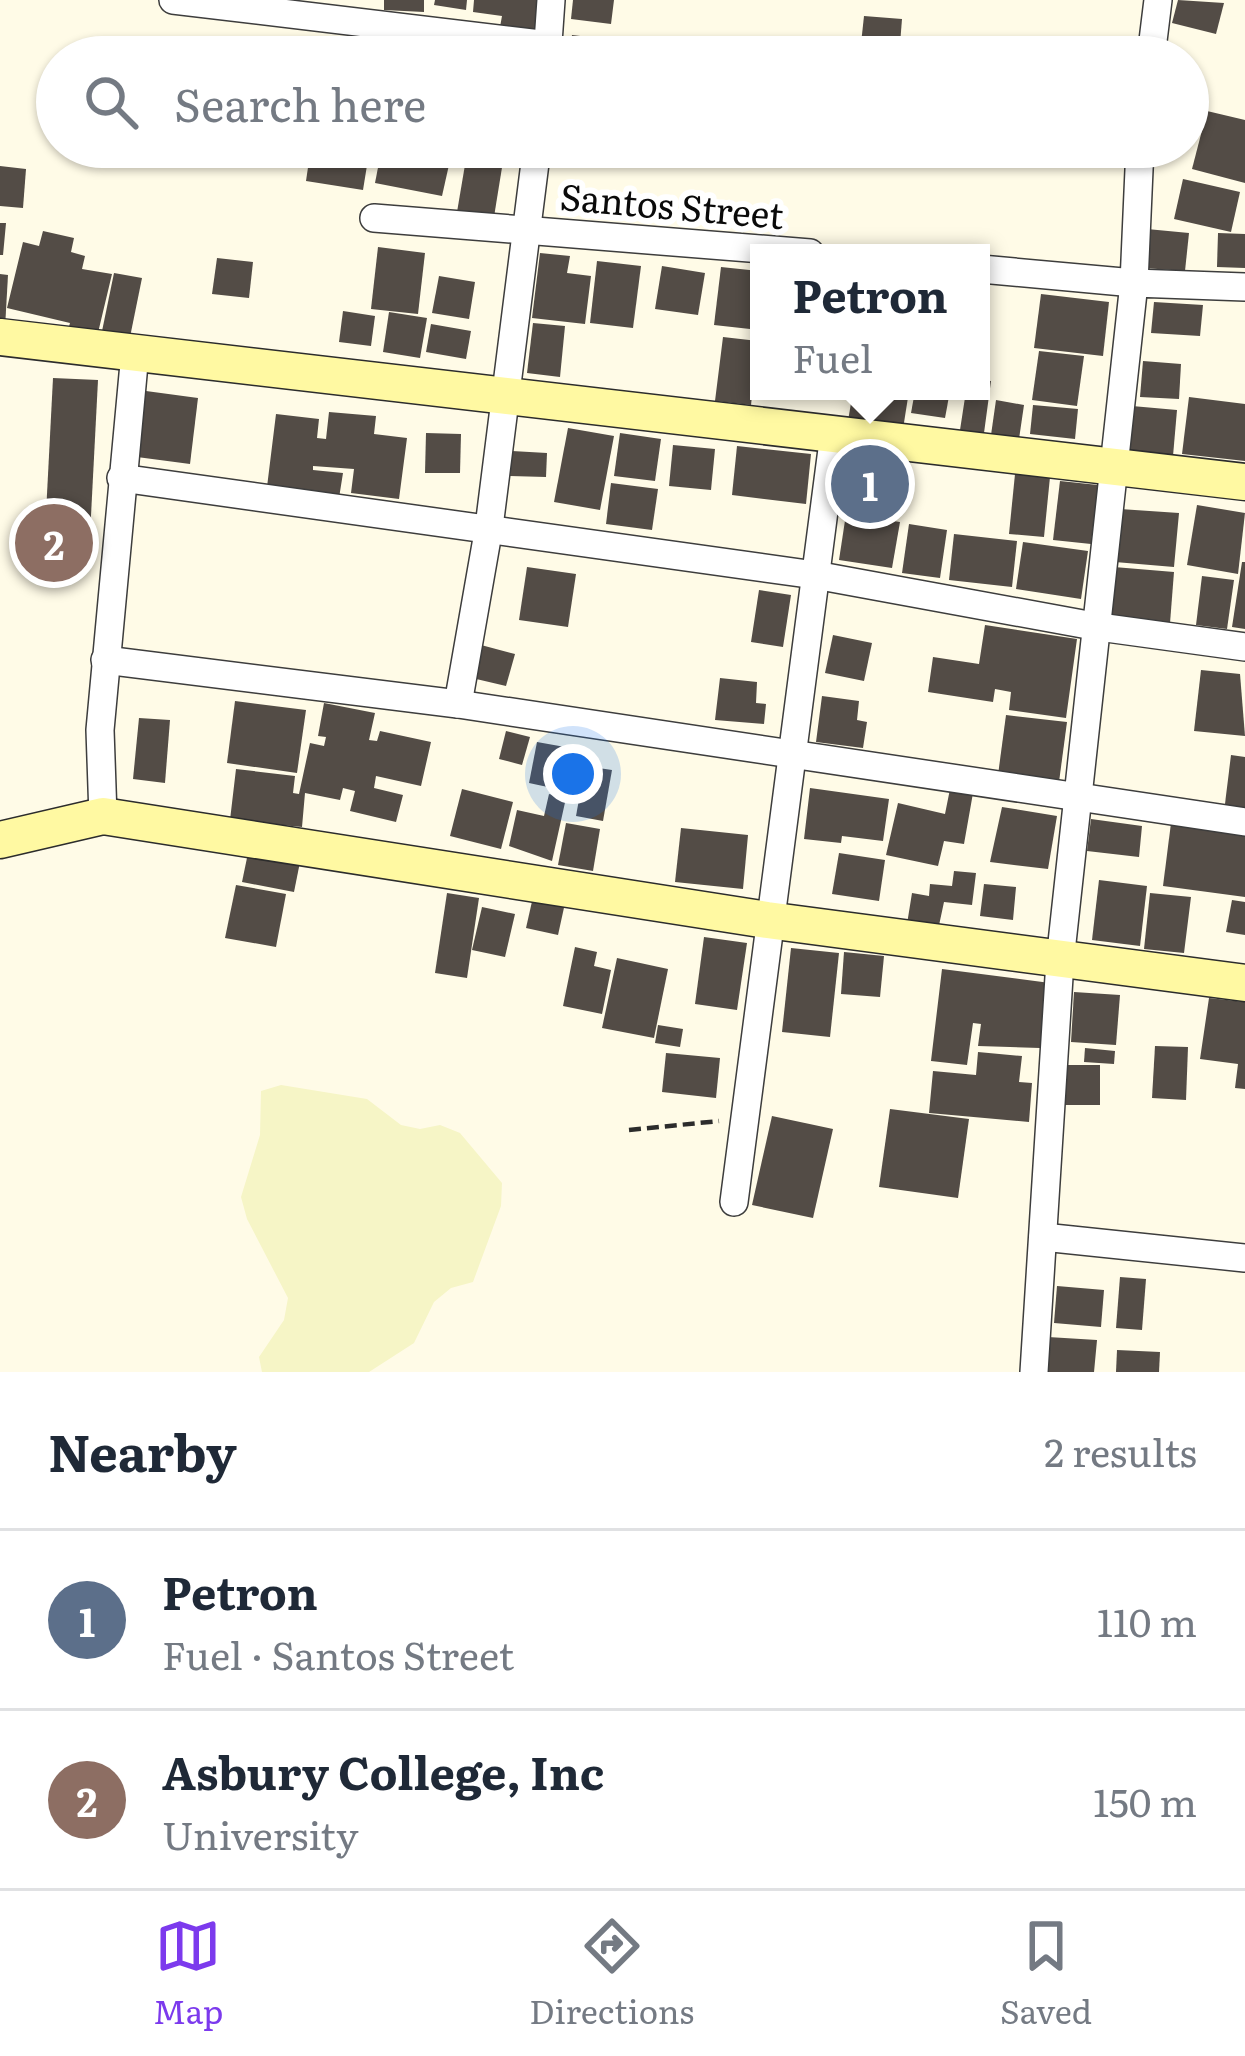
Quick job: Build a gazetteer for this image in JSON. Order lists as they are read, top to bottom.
{
  "streets": {
    "street": ["Santos Street"]
  },
  "page": {
    "search": "Search here",
    "popup": ["Petron", "Fuel"],
    "pins": ["1", "2"],
    "heading": ["Nearby", "2 results"],
    "list": [
      {
        "mark": "1",
        "name": "Petron",
        "note": "Fuel · Santos Street",
        "value": "110 m"
      },
      {
        "mark": "2",
        "name": "Asbury College, Inc",
        "note": "University",
        "value": "150 m"
      }
    ],
    "nav": ["Map", "Directions", "Saved"]
  }
}
